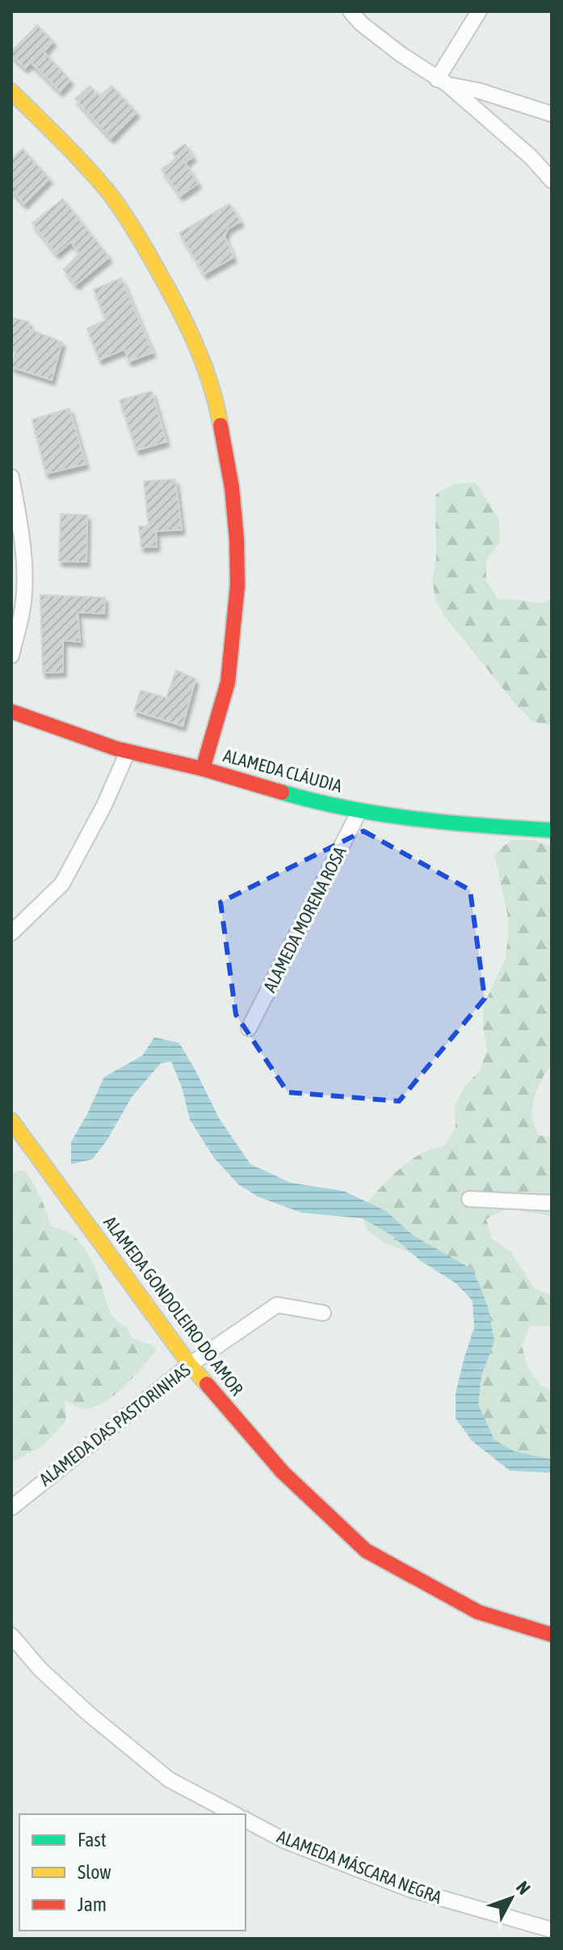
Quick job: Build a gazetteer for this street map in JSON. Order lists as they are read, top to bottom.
{
  "streets": {
    "street": [
      "ALAMEDA CLÁUDIA",
      "ALAMEDA MORENA ROSA",
      "ALAMEDA GONDOLEIRO DO AMOR",
      "ALAMEDA DAS PASTORINHAS",
      "ALAMEDA MÁSCARA NEGRA"
    ]
  },
  "crossings": [
    ["ALAMEDA CLÁUDIA", "ALAMEDA MORENA ROSA"],
    ["ALAMEDA GONDOLEIRO DO AMOR", "ALAMEDA DAS PASTORINHAS"]
  ],
  "legend": ["Fast", "Slow", "Jam"],
  "north": "top right"
}
